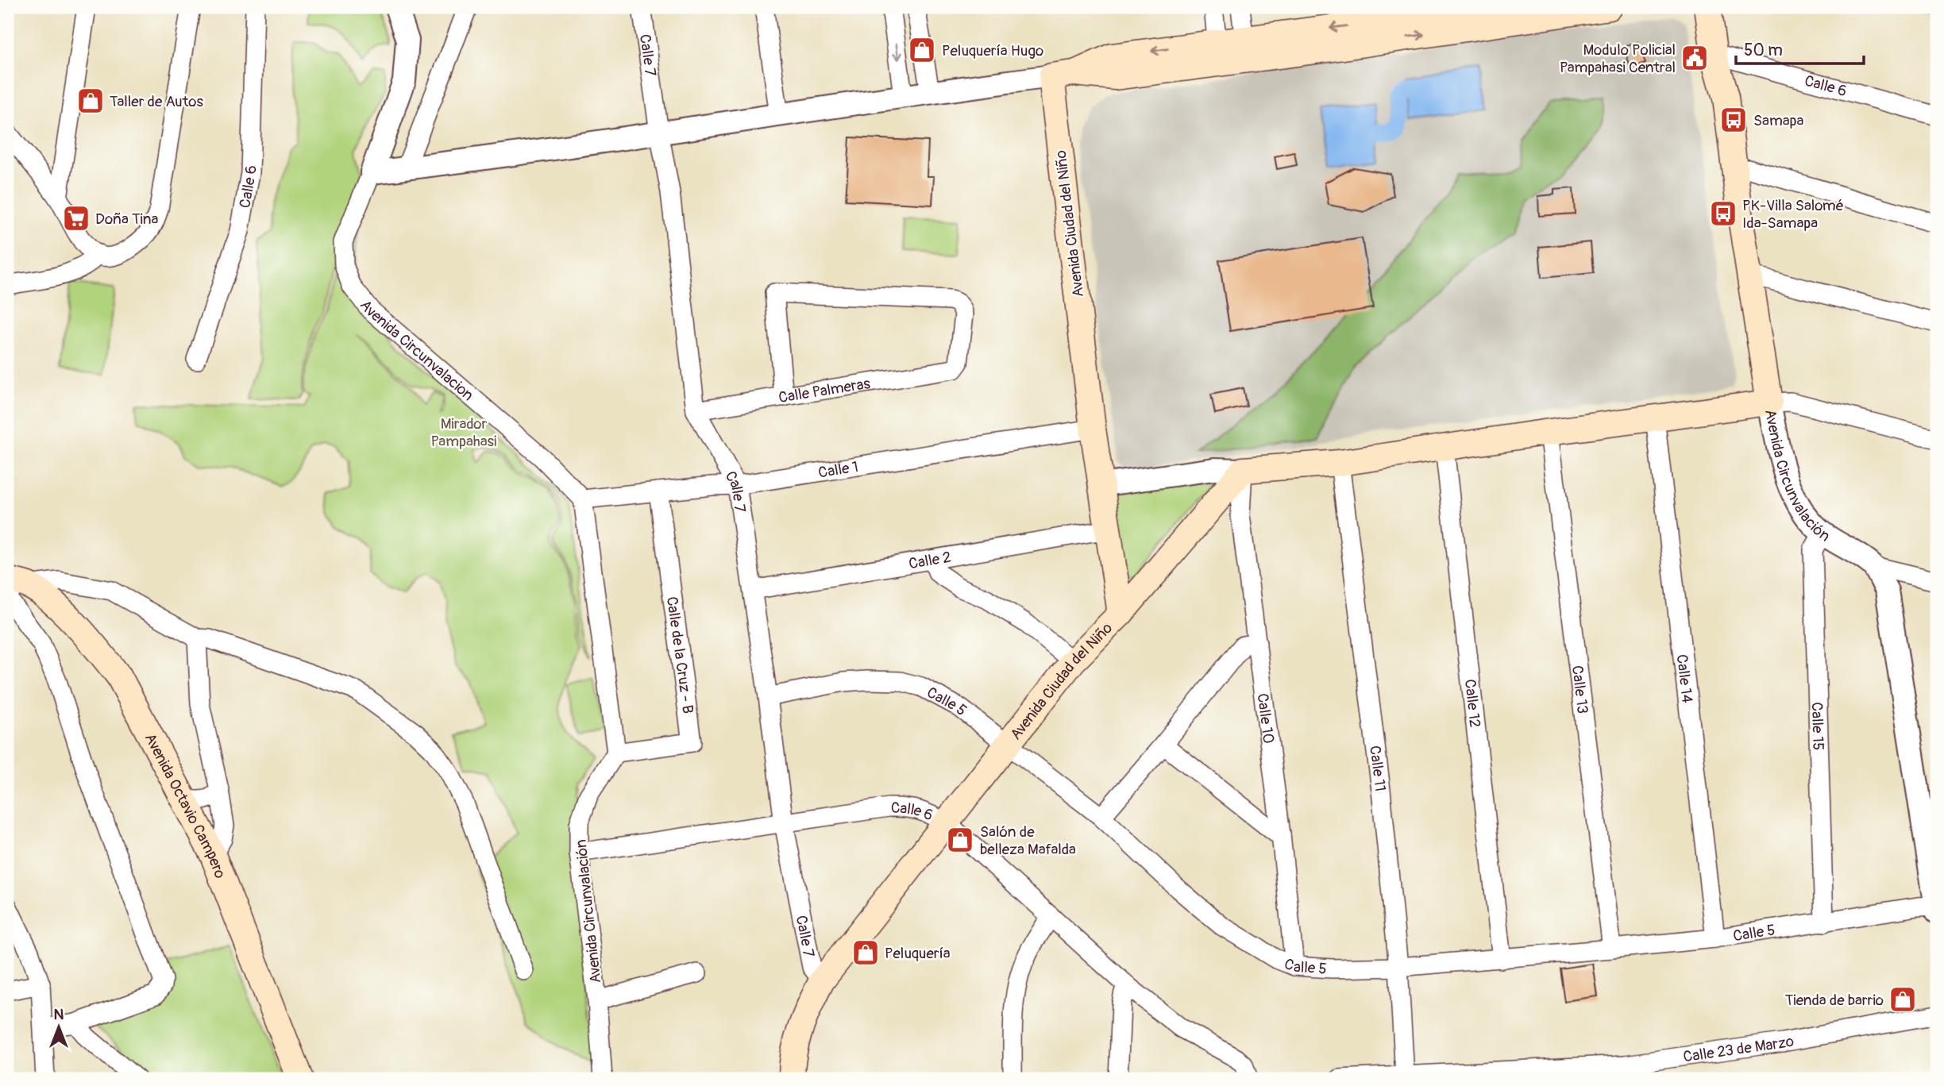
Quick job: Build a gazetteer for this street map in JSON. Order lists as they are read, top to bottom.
{
  "streets": {
    "main road": ["Avenida Ciudad del Niño", "Avenida Circunvalación", "Avenida Octavio Campero"],
    "street": [
      "Calle 7",
      "Calle 6",
      "Avenida Circunvalacion",
      "Calle Palmeras",
      "Calle 1",
      "Calle 2",
      "Calle de la Cruz - B",
      "Calle 14",
      "Calle 13",
      "Calle 5",
      "Calle 12",
      "Calle 10",
      "Calle 15",
      "Calle 11",
      "Calle 23 de Marzo"
    ]
  },
  "crossings": [
    ["Calle 7", "Calle 6"],
    ["Calle 7", "Avenida Ciudad del Niño"],
    ["Calle 7", "Calle Palmeras"],
    ["Calle 7", "Calle 1"],
    ["Calle 7", "Calle 2"],
    ["Calle 7", "Calle 5"],
    ["Calle 6", "Avenida Ciudad del Niño"],
    ["Calle 6", "Avenida Circunvalación"],
    ["Avenida Ciudad del Niño", "Calle 1"],
    ["Avenida Ciudad del Niño", "Calle 2"],
    ["Avenida Ciudad del Niño", "Calle 5"],
    ["Avenida Circunvalacion", "Calle 1"],
    ["Calle 1", "Calle de la Cruz - B"],
    ["Avenida Circunvalación", "Calle de la Cruz - B"],
    ["Avenida Circunvalación", "Calle 5"],
    ["Avenida Circunvalación", "Calle 15"],
    ["Calle 14", "Calle 5"],
    ["Calle 13", "Calle 5"],
    ["Calle 5", "Calle 12"],
    ["Calle 5", "Calle 10"],
    ["Calle 5", "Calle 15"],
    ["Calle 5", "Calle 11"],
    ["Calle 11", "Calle 23 de Marzo"]
  ],
  "parks": ["Mirador Pampahasi"],
  "places": {
    "shop": [
      "Peluquería Hugo",
      "Taller de Autos",
      "Salón de belleza Mafalda",
      "Peluquería",
      "Tienda de barrio"
    ],
    "public building": ["Modulo Policial Pampahasi Central"],
    "bus stop": ["Samapa", "PK-Villa Salomé Ida-Samapa"],
    "supermarket": ["Doña Tina"]
  },
  "scale_bar": "50 m",
  "north": "top"
}
